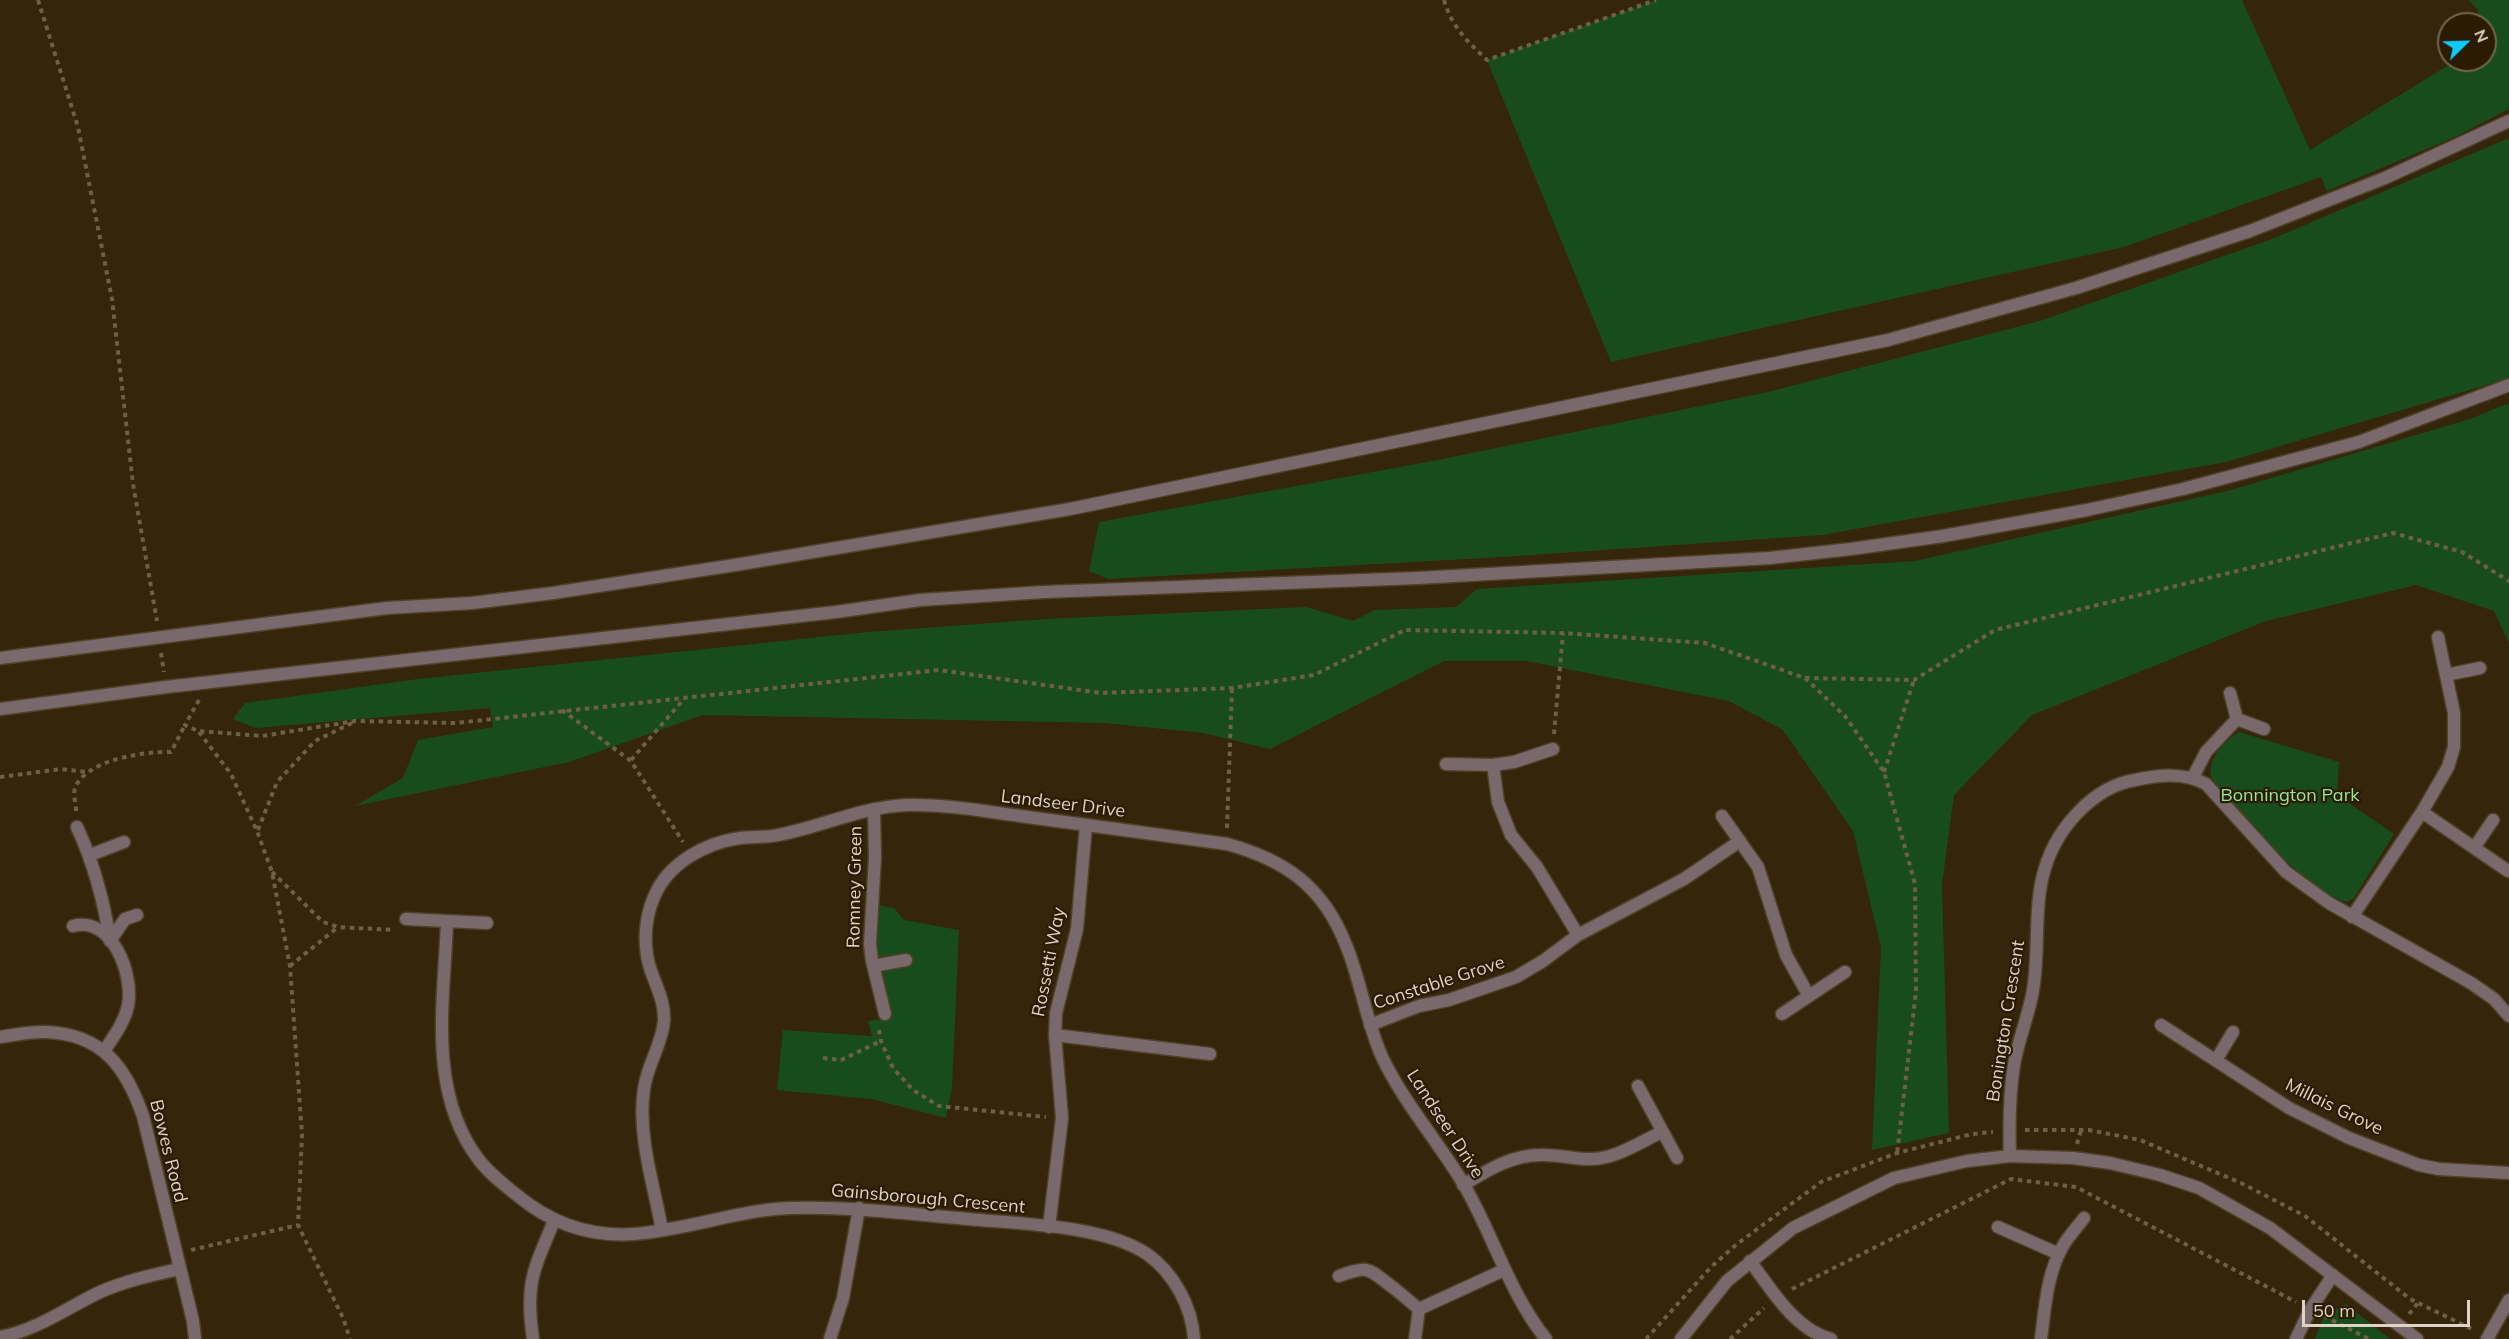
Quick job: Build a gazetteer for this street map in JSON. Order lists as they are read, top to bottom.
{
  "streets": {
    "street": [
      "Landseer Drive",
      "Romney Green",
      "Rossetti Way",
      "Constable Grove",
      "Bonington Crescent",
      "Millais Grove",
      "Bowes Road",
      "Gainsborough Crescent"
    ]
  },
  "crossings": [
    ["Landseer Drive", "Romney Green"],
    ["Landseer Drive", "Rossetti Way"],
    ["Landseer Drive", "Constable Grove"],
    ["Landseer Drive", "Gainsborough Crescent"],
    ["Rossetti Way", "Gainsborough Crescent"]
  ],
  "parks": ["Bonnington Park"],
  "scale_bar": "50 m",
  "north": "top right"
}
